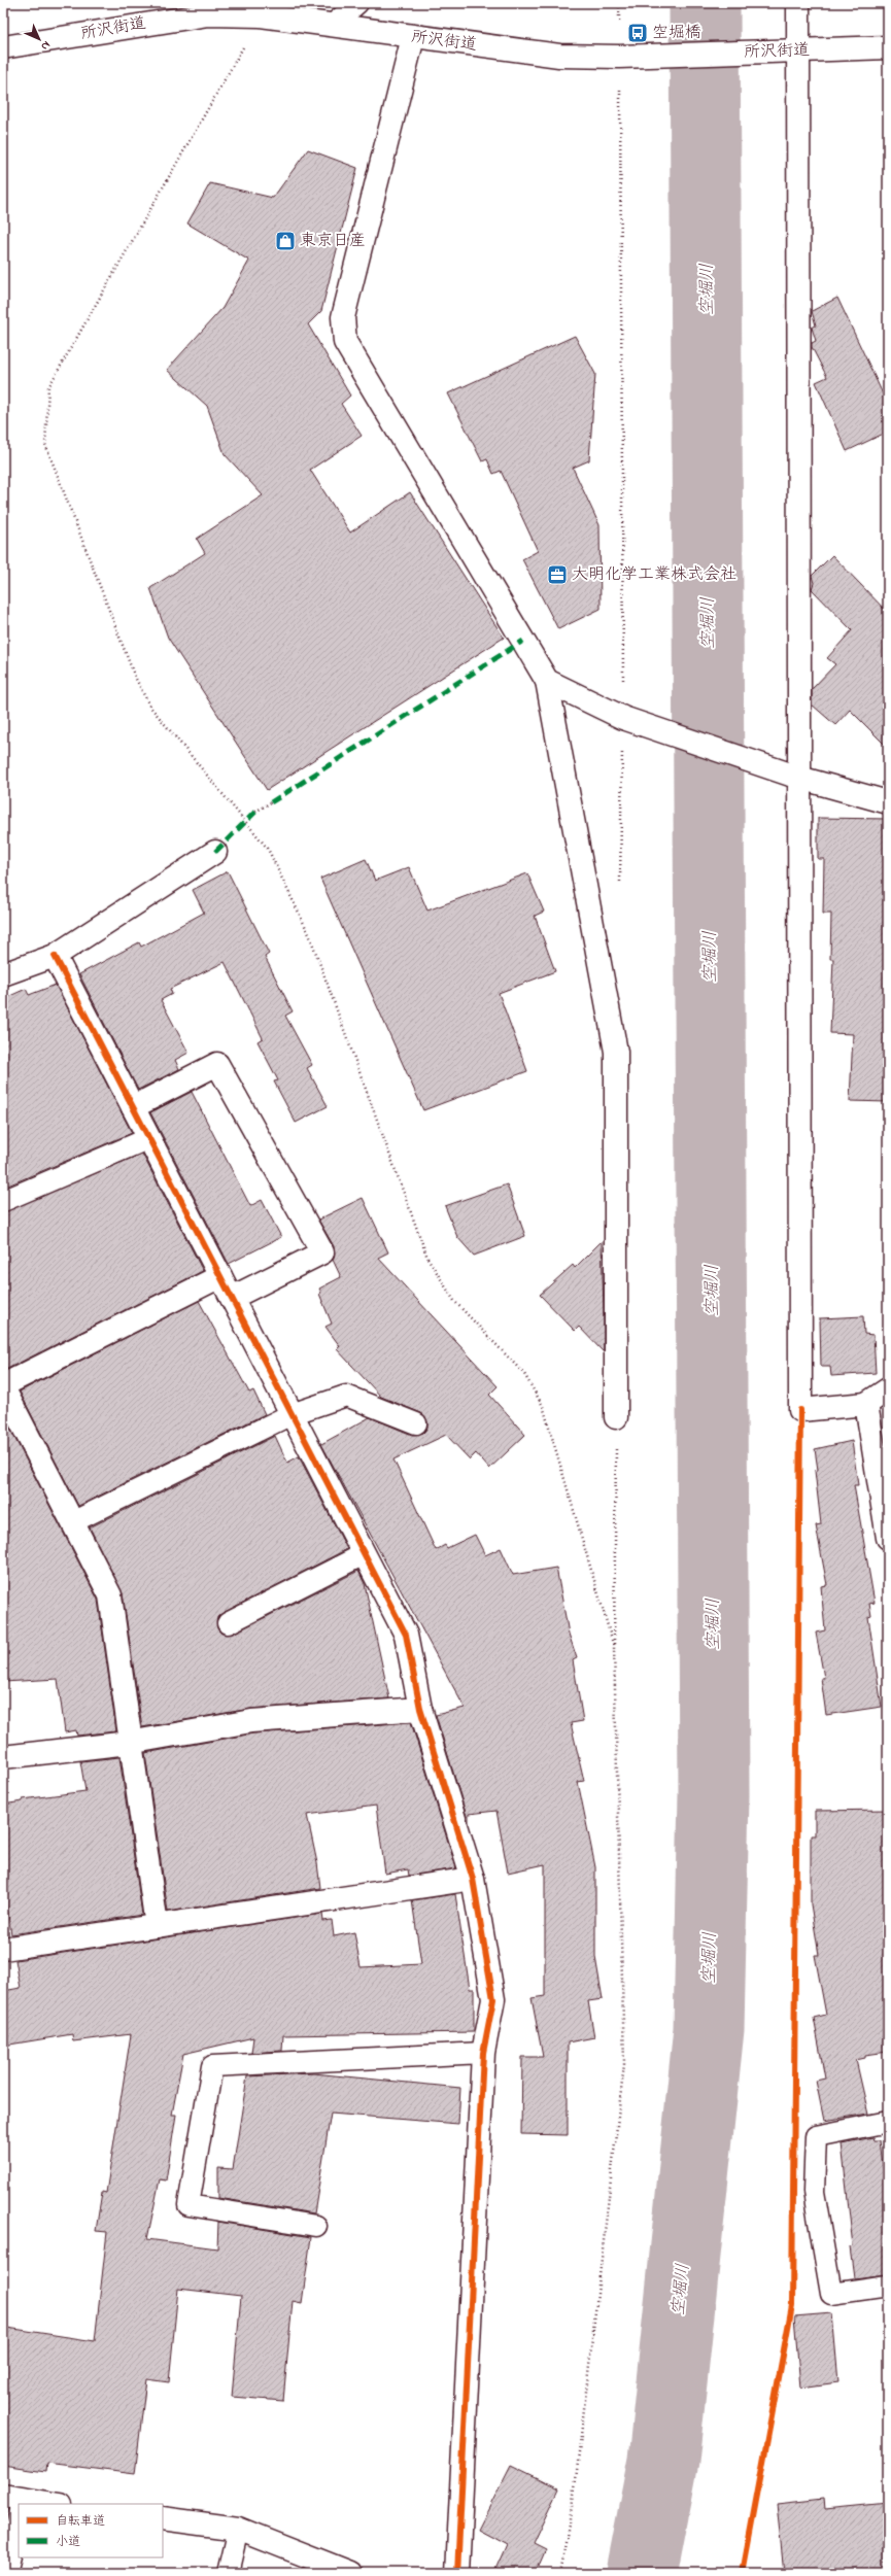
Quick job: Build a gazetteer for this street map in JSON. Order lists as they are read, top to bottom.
{
  "streets": {
    "street": ["所沢街道"]
  },
  "water": ["空堀川"],
  "places": {
    "bus stop": ["空堀橋"],
    "shop": ["東京日産"],
    "office": ["大明化学工業株式会社"]
  },
  "legend": ["自転車道", "小道"],
  "north": "bottom right"
}
